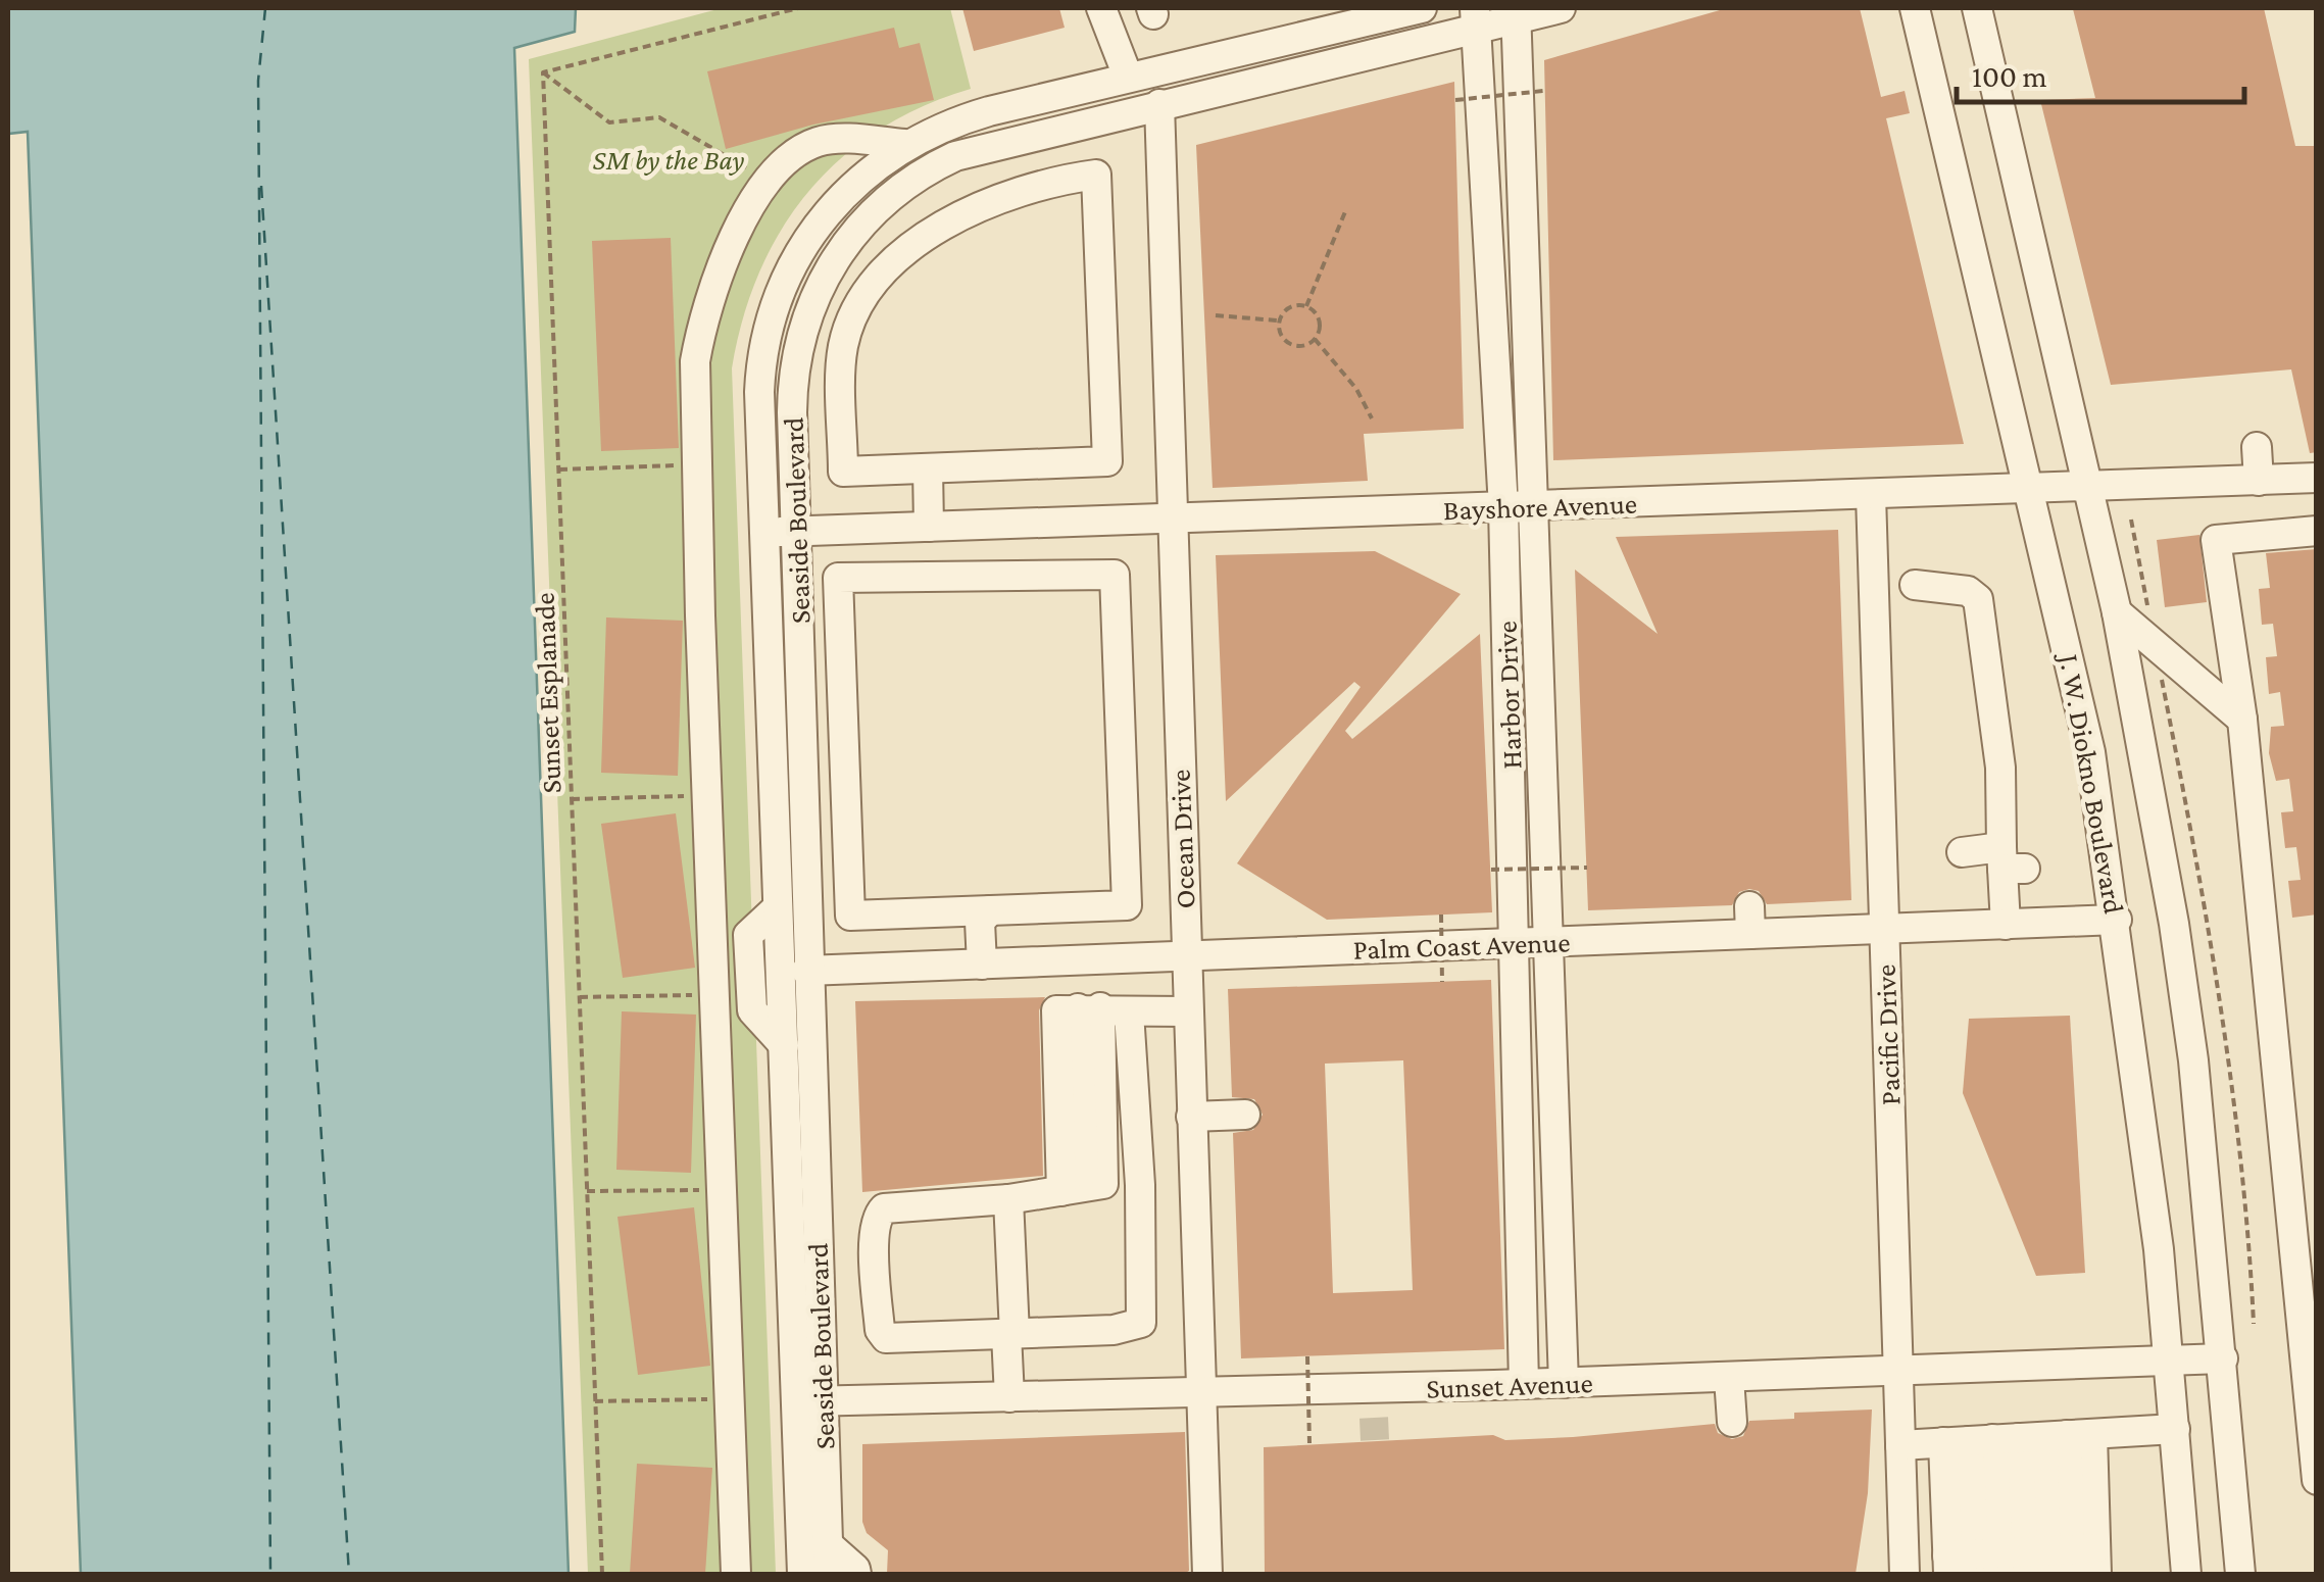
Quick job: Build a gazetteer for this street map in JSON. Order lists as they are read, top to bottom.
{
  "streets": {
    "street": [
      "Bayshore Avenue",
      "Seaside Boulevard",
      "Harbor Drive",
      "J. W. Diokno Boulevard",
      "Ocean Drive",
      "Palm Coast Avenue",
      "Pacific Drive",
      "Sunset Avenue"
    ],
    "path": ["Sunset Esplanade"]
  },
  "crossings": [
    ["Bayshore Avenue", "Seaside Boulevard"],
    ["Bayshore Avenue", "Harbor Drive"],
    ["Bayshore Avenue", "J. W. Diokno Boulevard"],
    ["Bayshore Avenue", "Ocean Drive"],
    ["Bayshore Avenue", "Pacific Drive"],
    ["Seaside Boulevard", "Harbor Drive"],
    ["Seaside Boulevard", "Ocean Drive"],
    ["Seaside Boulevard", "Palm Coast Avenue"],
    ["Seaside Boulevard", "Sunset Avenue"],
    ["Harbor Drive", "Palm Coast Avenue"],
    ["Harbor Drive", "Sunset Avenue"],
    ["J. W. Diokno Boulevard", "Palm Coast Avenue"],
    ["J. W. Diokno Boulevard", "Sunset Avenue"],
    ["Ocean Drive", "Palm Coast Avenue"],
    ["Ocean Drive", "Sunset Avenue"],
    ["Palm Coast Avenue", "Pacific Drive"],
    ["Pacific Drive", "Sunset Avenue"]
  ],
  "parks": ["SM by the Bay"],
  "scale_bar": "100 m"
}
